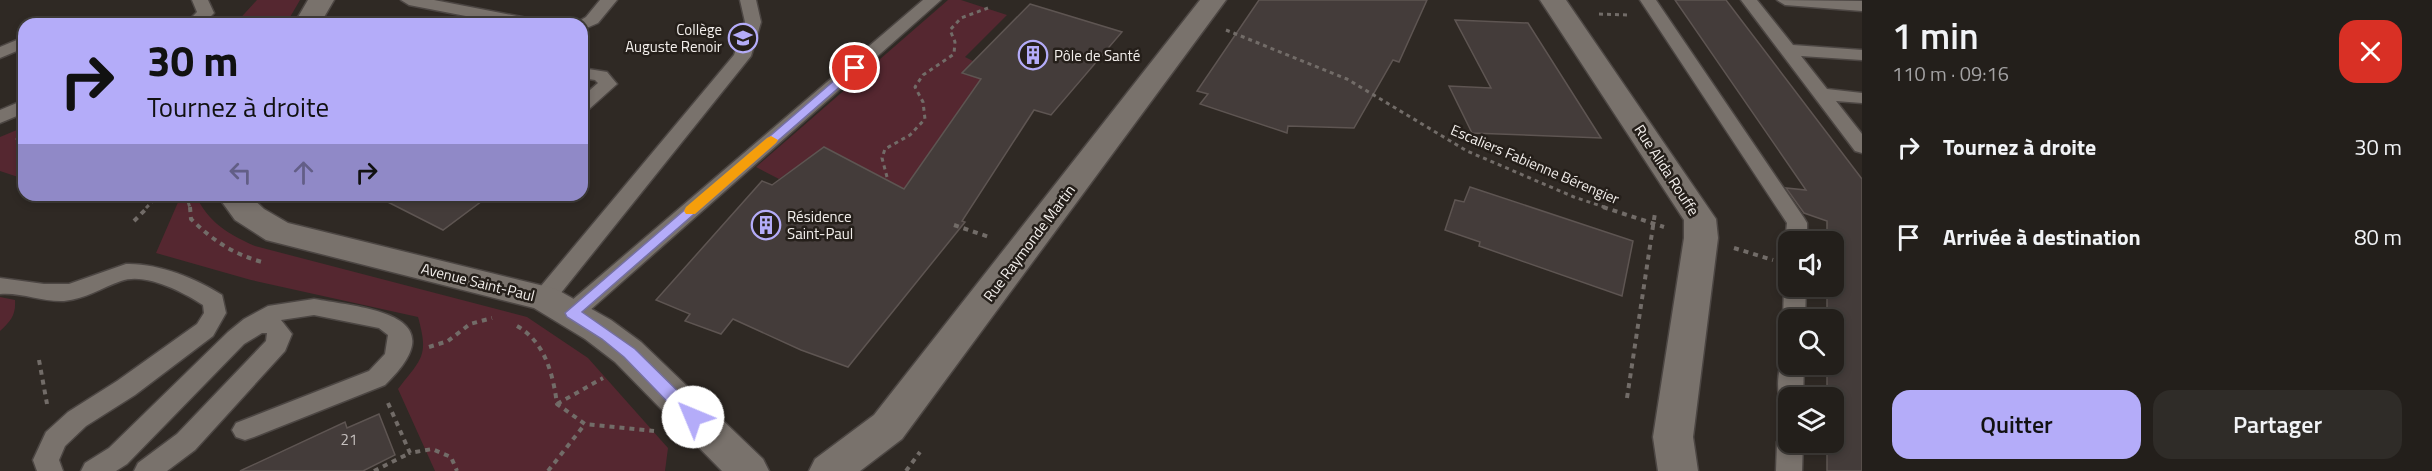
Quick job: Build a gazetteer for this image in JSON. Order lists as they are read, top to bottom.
{
  "streets": {
    "street": ["Rue Alida Rouffe", "Rue Raymonde Martin", "Avenue Saint-Paul"],
    "path": ["Escaliers Fabienne Bérengier"]
  },
  "crossings": [
    ["Escaliers Fabienne Bérengier", "Rue Raymonde Martin"]
  ],
  "places": {
    "school or university": ["Collège Auguste Renoir"],
    "building": ["Pôle de Santé", "Résidence Saint-Paul"]
  },
  "house_numbers": ["21"],
  "page": {
    "heading": ["1 min", "110 m · 09:16"],
    "turn": ["30 m", "Tournez à droite"],
    "list": [
      {
        "name": "Tournez à droite",
        "value": "30 m"
      },
      {
        "name": "Arrivée à destination",
        "value": "80 m"
      }
    ],
    "buttons": ["Quitter", "Partager"]
  }
}
